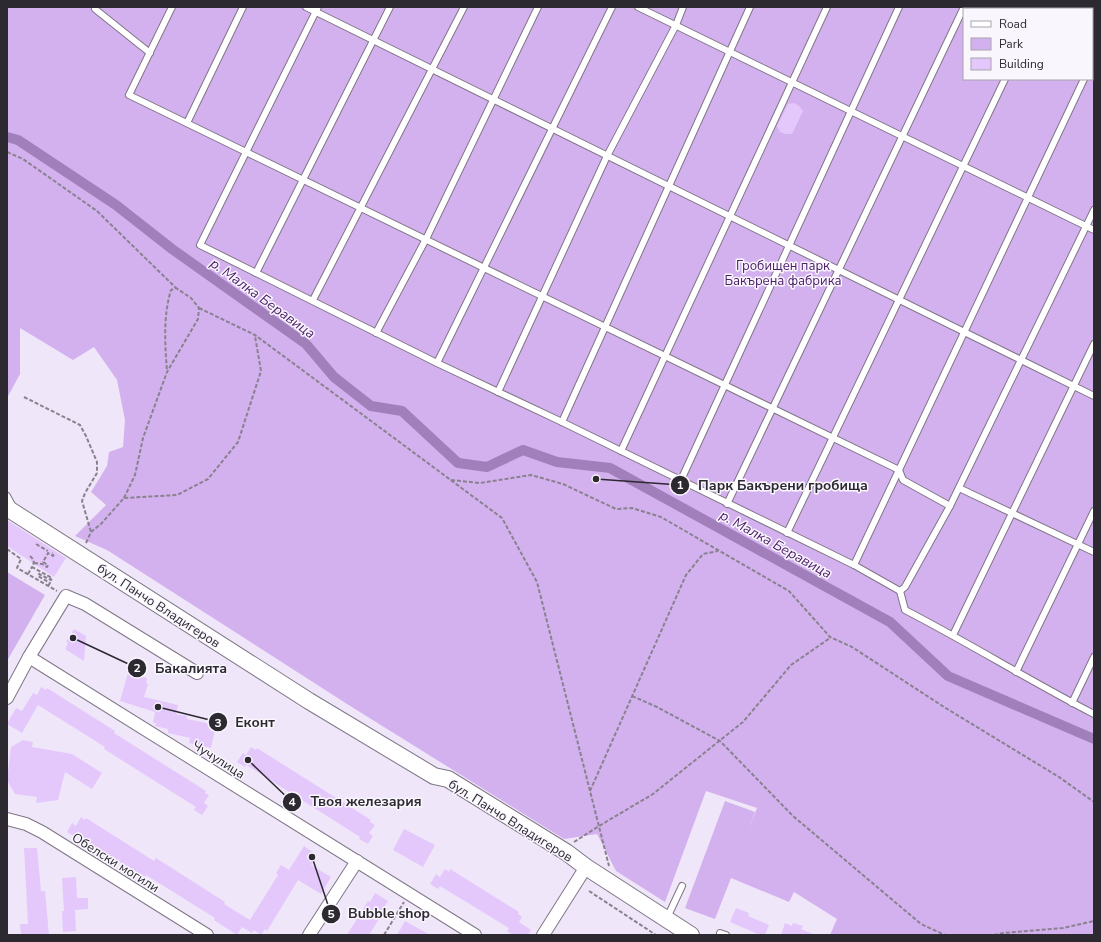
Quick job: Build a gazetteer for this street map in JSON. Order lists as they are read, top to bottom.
{
  "streets": {
    "street": ["бул. Панчо Владигеров", "Чучулица", "Обелски могили"]
  },
  "water": ["р. Малка Беравица"],
  "parks": ["Гробищен парк Бакърена фабрика"],
  "places": [
    "Парк Бакърени гробища",
    "Бакалията",
    "Еконт",
    "Твоя железария",
    "Bubble shop"
  ],
  "legend": ["Road", "Park", "Building"]
}
